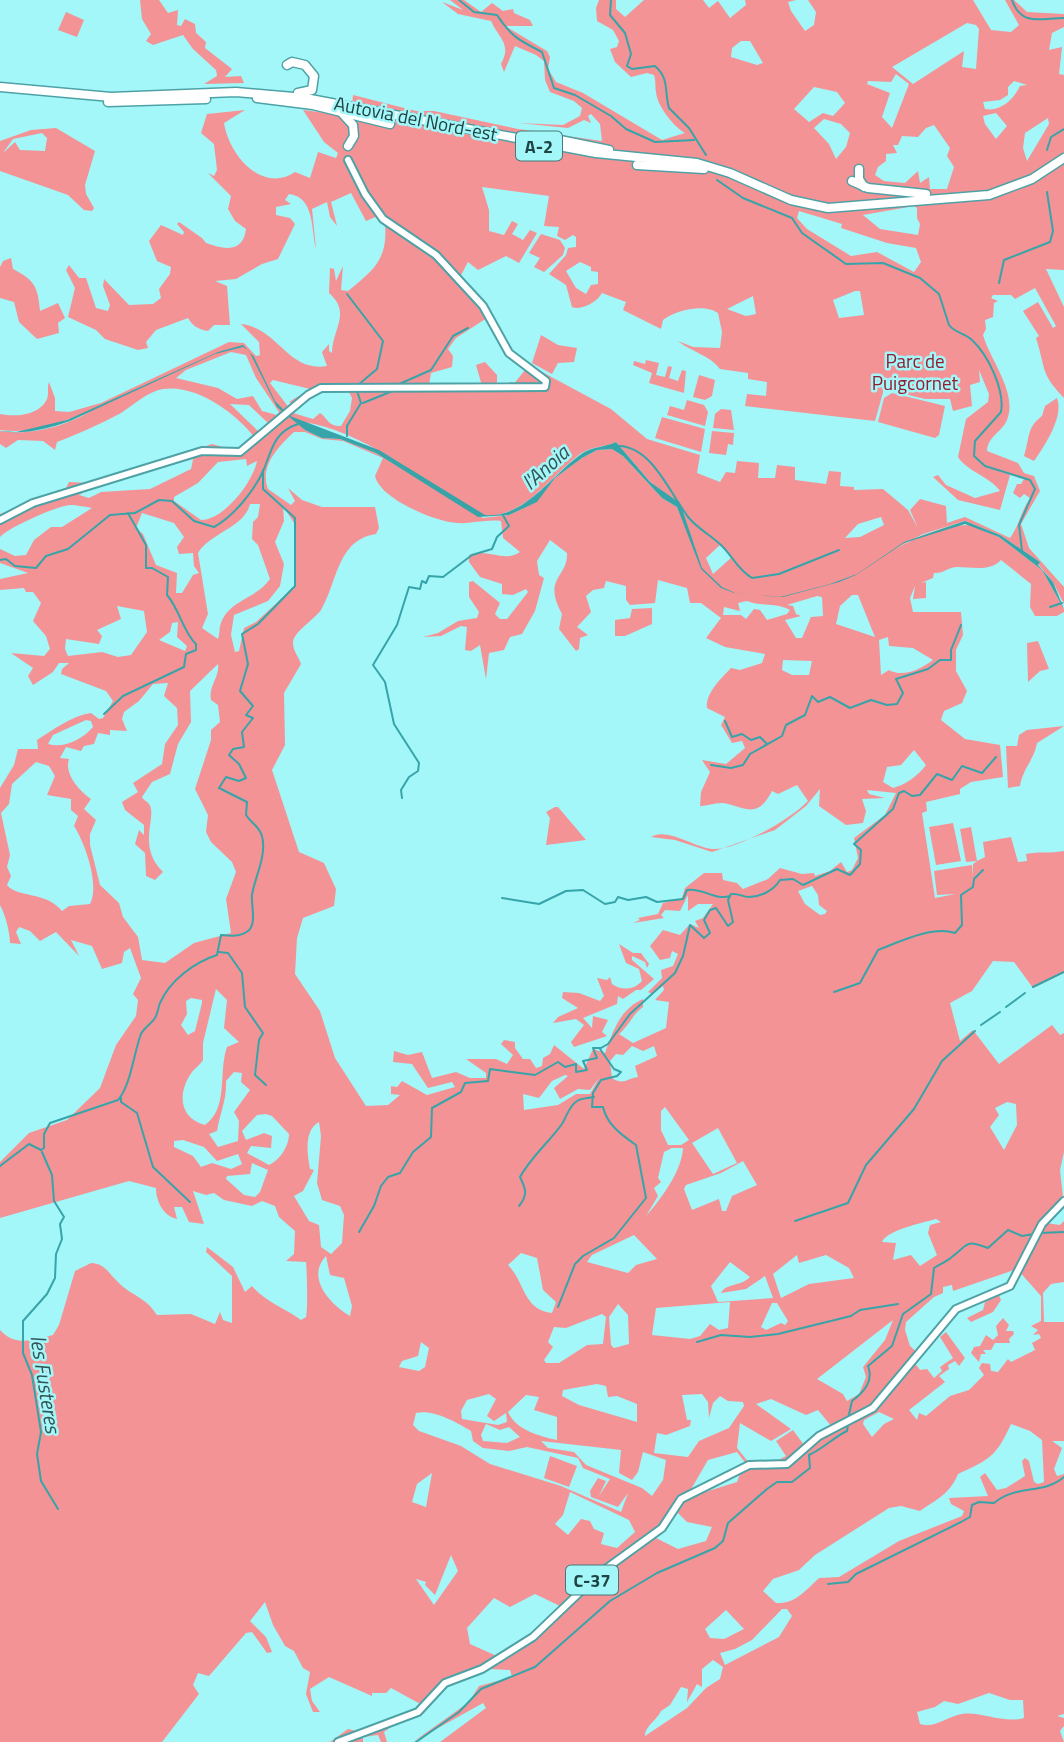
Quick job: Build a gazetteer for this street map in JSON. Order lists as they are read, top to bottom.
{
  "streets": {
    "highway": ["Autovia del Nord-est", "A-2"],
    "main road": ["C-37"]
  },
  "crossings": [
    ["Autovia del Nord-est", "A-2"]
  ],
  "water": ["l'Anoia", "les Fusteres"],
  "parks": ["Parc de Puigcornet"]
}
